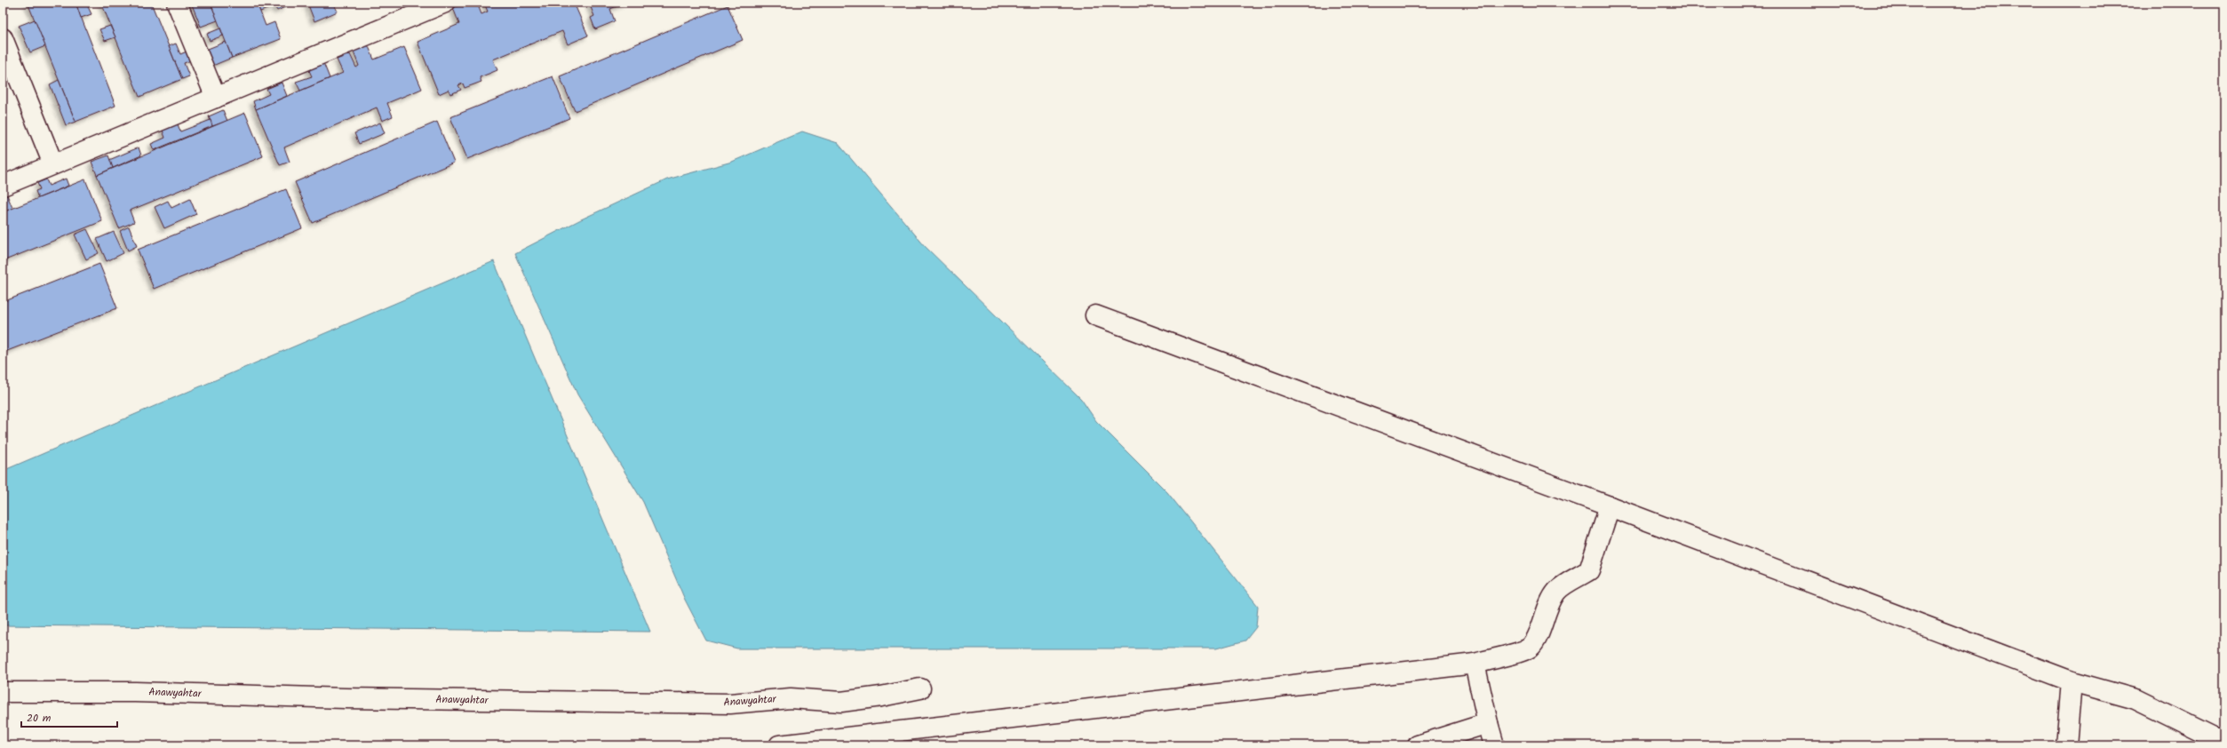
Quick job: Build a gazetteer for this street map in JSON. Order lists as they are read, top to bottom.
{
  "streets": {
    "street": ["Anawyahtar"]
  },
  "scale_bar": "20 m"
}
